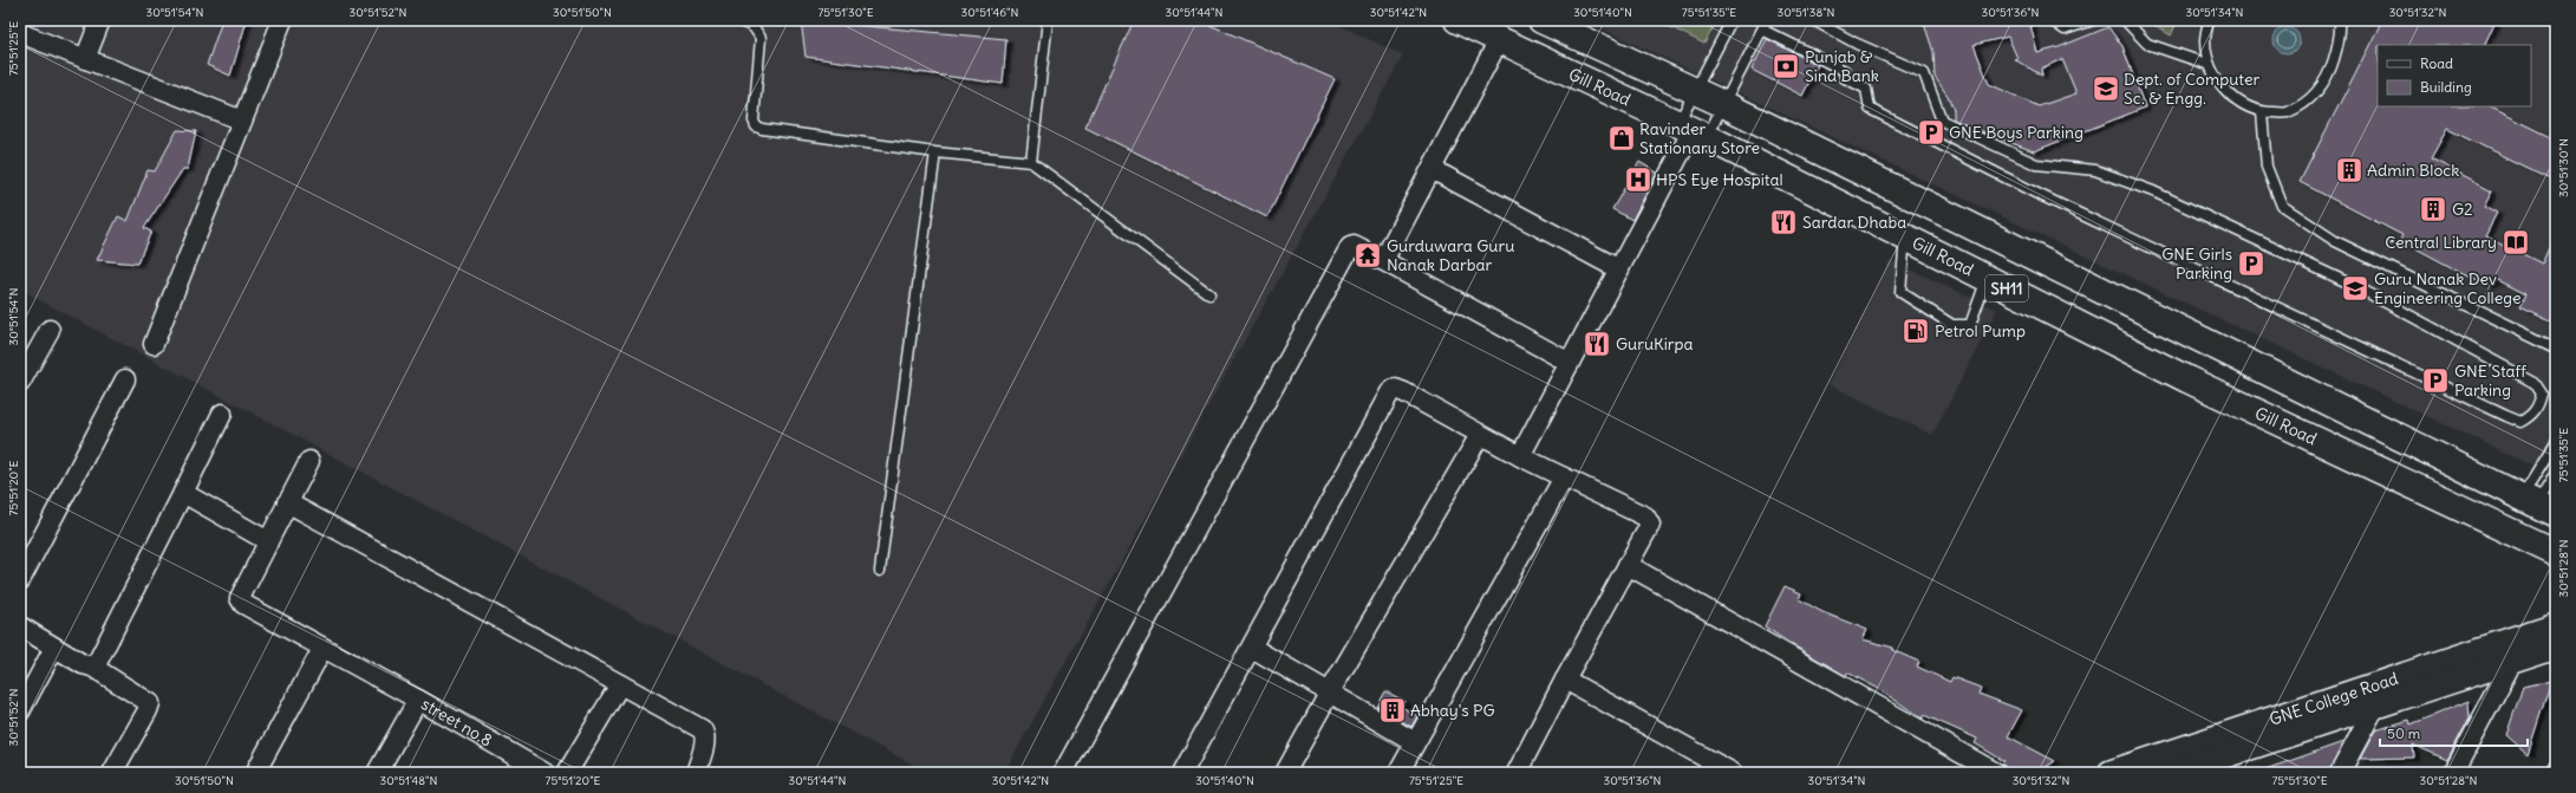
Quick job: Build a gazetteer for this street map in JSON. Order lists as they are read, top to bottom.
{
  "streets": {
    "main road": ["Gill Road", "SH11"],
    "street": ["GNE College Road", "street no.8"]
  },
  "places": {
    "bank": ["Punjab & Sind Bank"],
    "school or university": ["Dept. of Computer Sc. & Engg.", "Guru Nanak Dev Engineering College"],
    "parking": ["GNE Boys Parking", "GNE Girls Parking", "GNE Staff Parking"],
    "shop": ["Ravinder Stationary Store"],
    "building": ["Admin Block", "G2", "Abhay's PG"],
    "hospital": ["HPS Eye Hospital"],
    "restaurant": ["Sardar Dhaba", "GuruKirpa"],
    "library": ["Central Library"],
    "temple": ["Gurduwara Guru Nanak Darbar"],
    "fuel station": ["Petrol Pump"]
  },
  "legend": ["Road", "Building"],
  "scale_bar": "50 m",
  "coordinates": [
    "30°51'54\"N",
    "30°51'52\"N",
    "30°51'50\"N",
    "75°51'30\"E",
    "30°51'46\"N",
    "30°51'44\"N",
    "30°51'42\"N",
    "30°51'40\"N",
    "75°51'35\"E",
    "30°51'38\"N",
    "30°51'36\"N",
    "30°51'34\"N",
    "30°51'32\"N",
    "75°51'25\"E",
    "30°51'30\"N",
    "75°51'20\"E",
    "30°51'28\"N",
    "30°51'48\"N"
  ]
}
